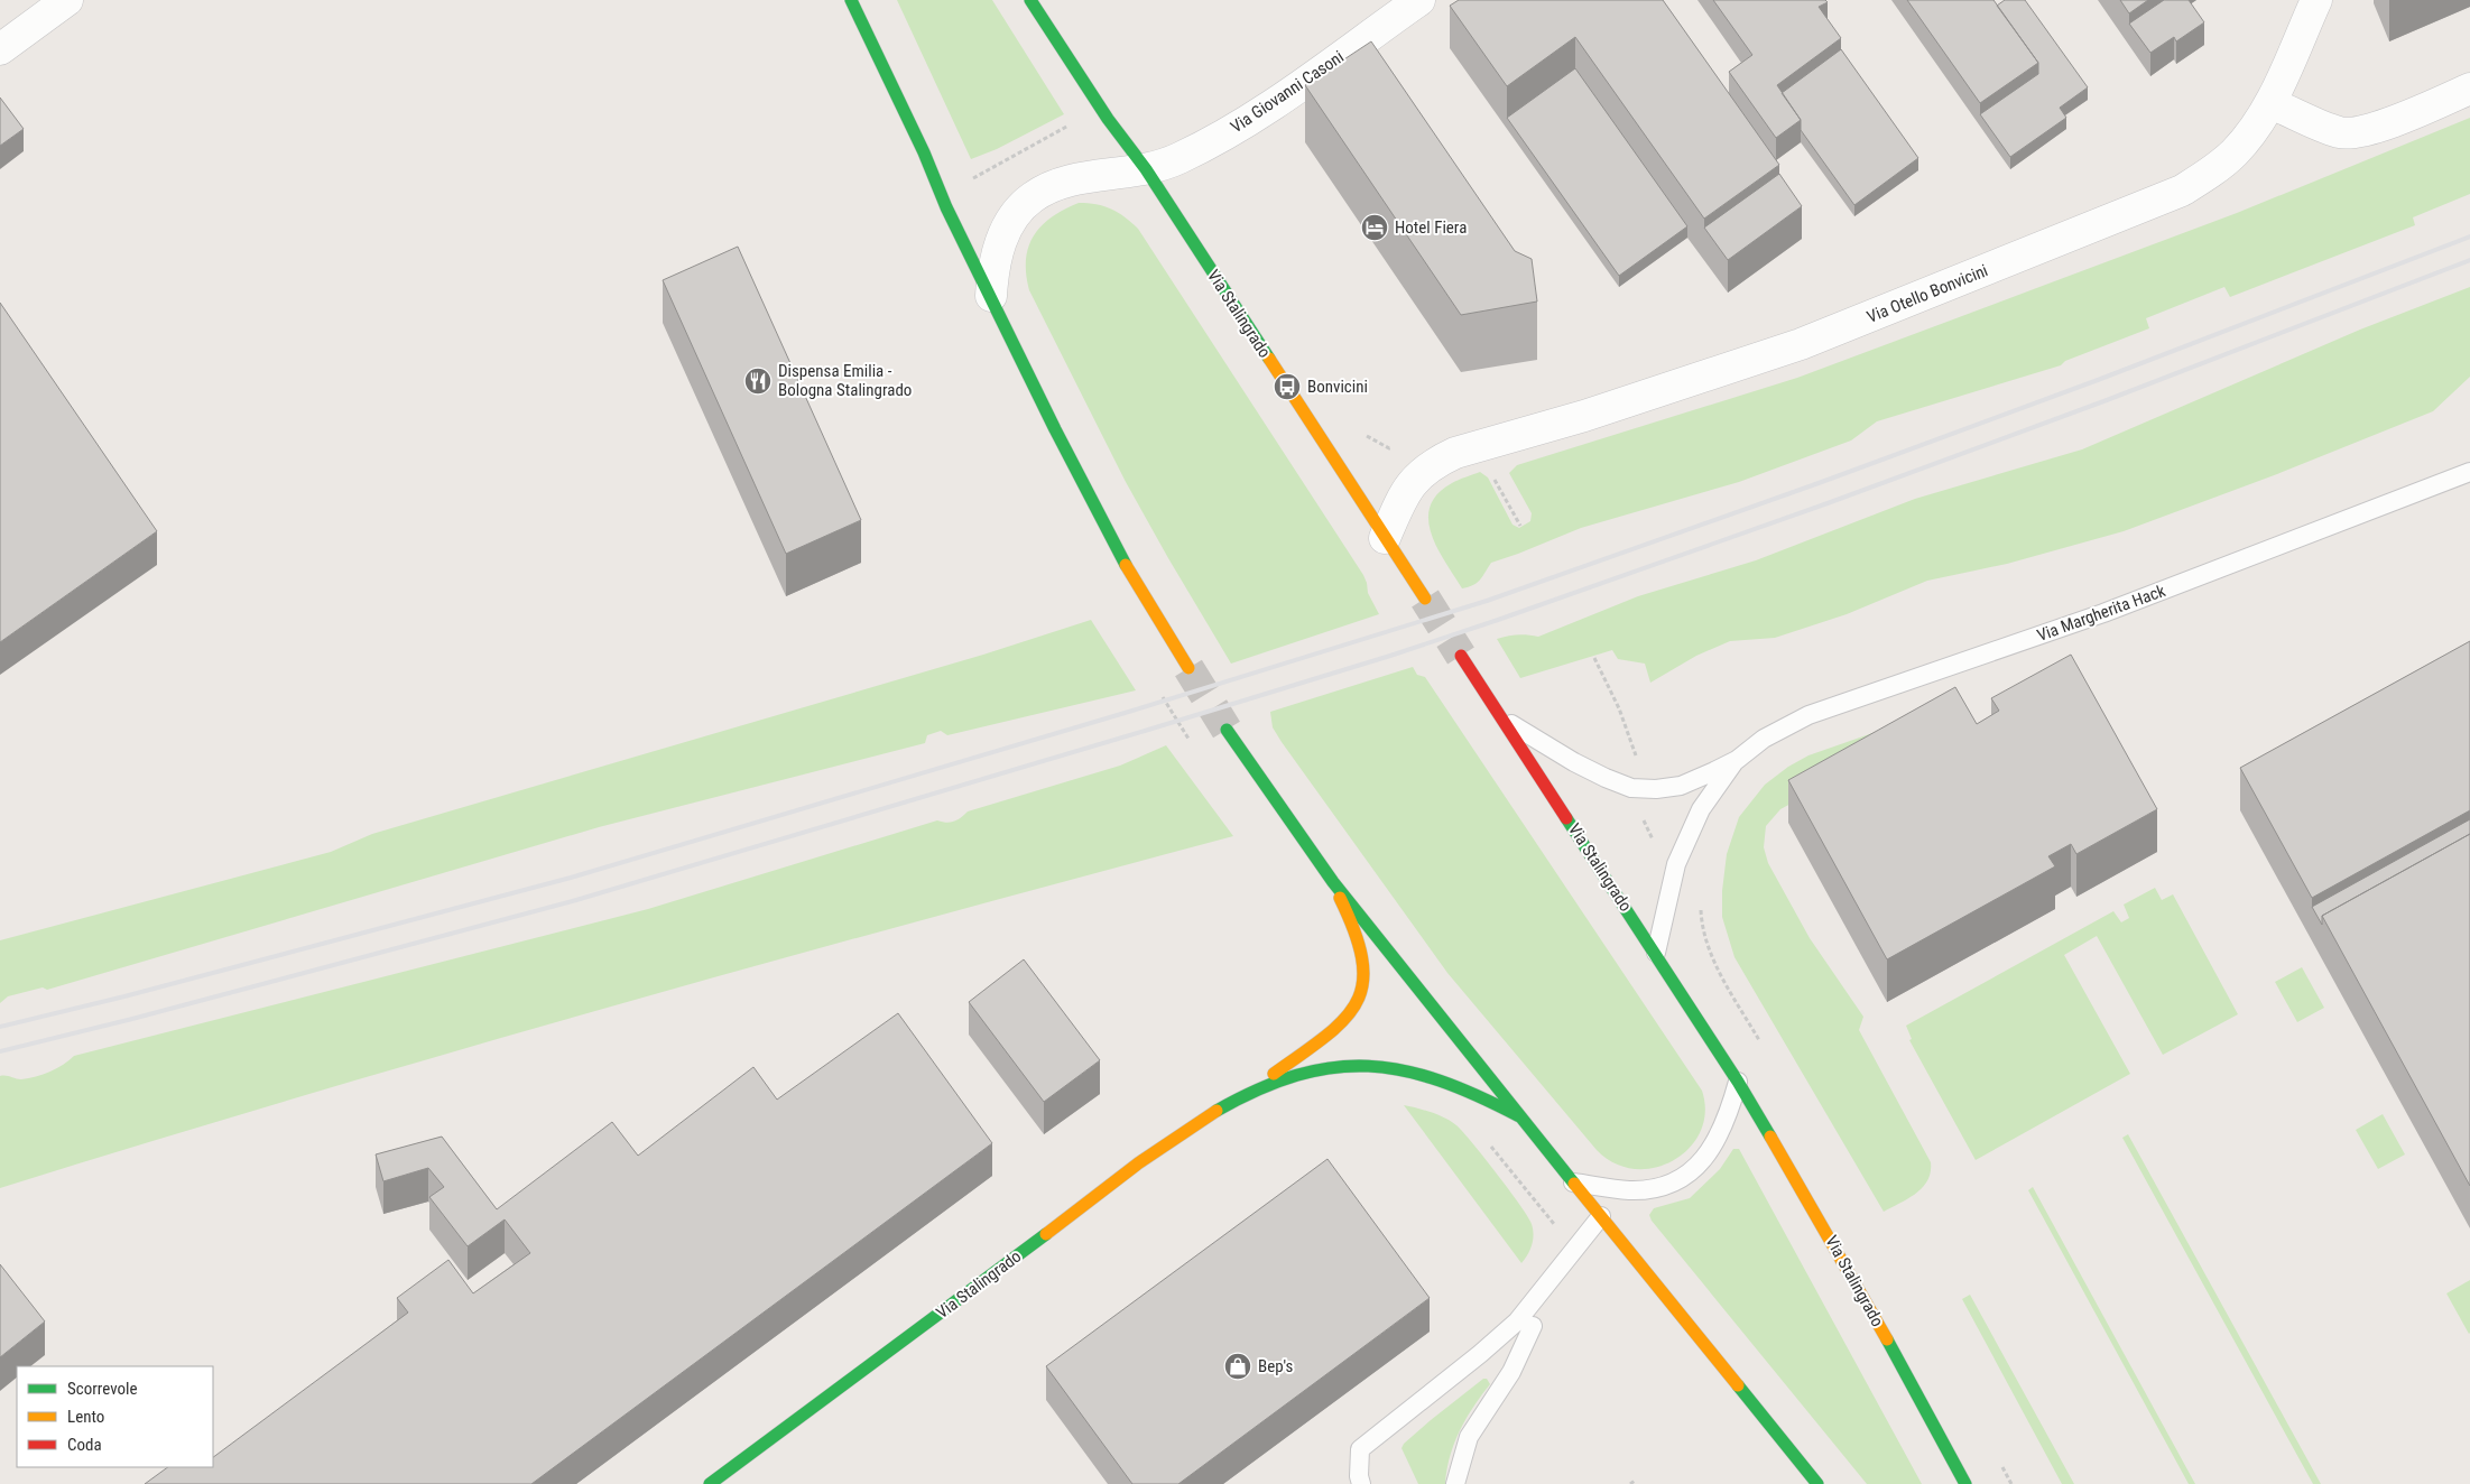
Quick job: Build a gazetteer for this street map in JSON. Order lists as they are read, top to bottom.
{
  "streets": {
    "main road": ["Via Stalingrado"],
    "street": ["Via Giovanni Casoni", "Via Otello Bonvicini"],
    "lane": ["Via Margherita Hack"]
  },
  "crossings": [
    ["Via Giovanni Casoni", "Via Stalingrado"],
    ["Via Otello Bonvicini", "Via Stalingrado"],
    ["Via Stalingrado", "Via Margherita Hack"]
  ],
  "places": {
    "hotel": ["Hotel Fiera"],
    "restaurant": ["Dispensa Emilia - Bologna Stalingrado"],
    "bus stop": ["Bonvicini"],
    "shop": ["Bep's"]
  },
  "legend": ["Scorrevole", "Lento", "Coda"]
}
